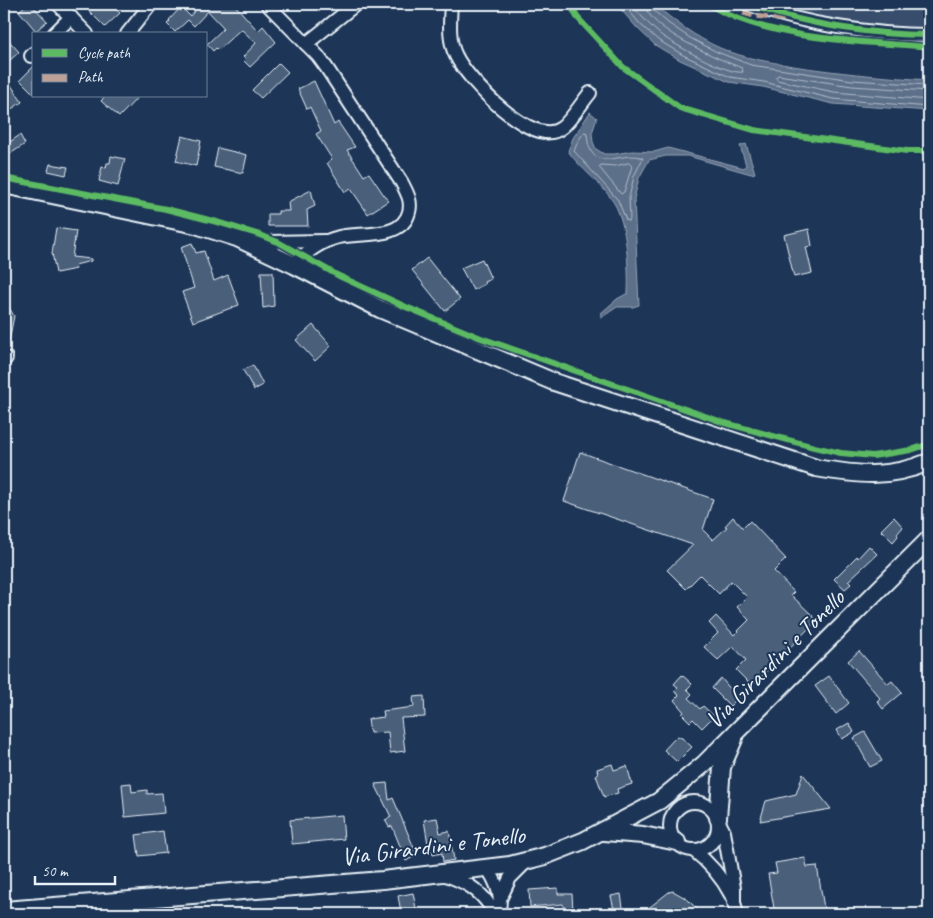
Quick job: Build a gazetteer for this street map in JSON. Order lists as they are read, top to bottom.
{
  "streets": {
    "main road": ["Via Girardini e Tonello"]
  },
  "legend": ["Cycle path", "Path"],
  "scale_bar": "50 m"
}
